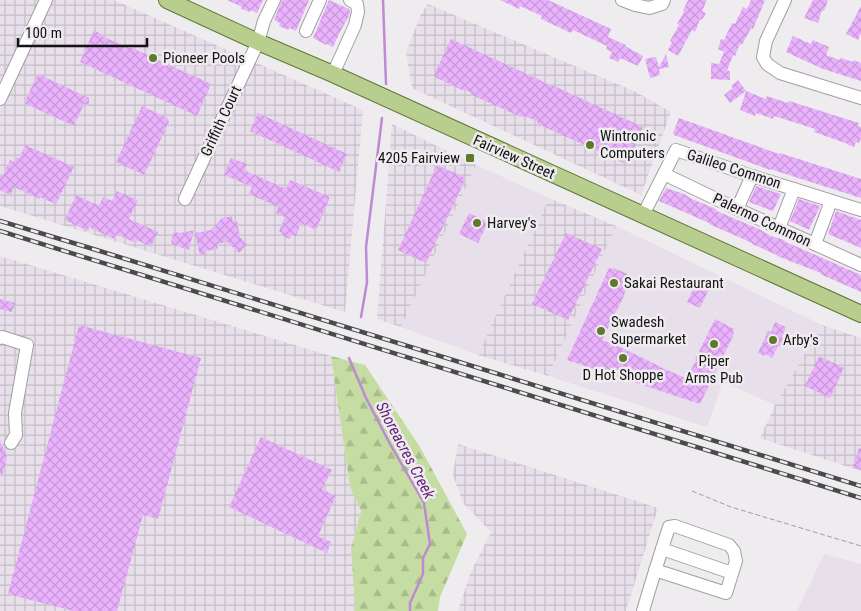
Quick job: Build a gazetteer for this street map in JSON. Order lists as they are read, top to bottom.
{
  "streets": {
    "main road": ["Fairview Street"],
    "street": ["Griffith Court", "Galileo Common", "Palermo Common"]
  },
  "crossings": [
    ["Griffith Court", "Fairview Street"],
    ["Fairview Street", "Galileo Common"],
    ["Galileo Common", "Palermo Common"]
  ],
  "water": ["Shoreacres Creek"],
  "places": {
    "other": [
      "Pioneer Pools",
      "Wintronic Computers",
      "Harvey's",
      "Sakai Restaurant",
      "Swadesh Supermarket",
      "Arby's",
      "Piper Arms Pub",
      "D Hot Shoppe"
    ],
    "transit": ["4205 Fairview"]
  },
  "scale_bar": "100 m"
}
